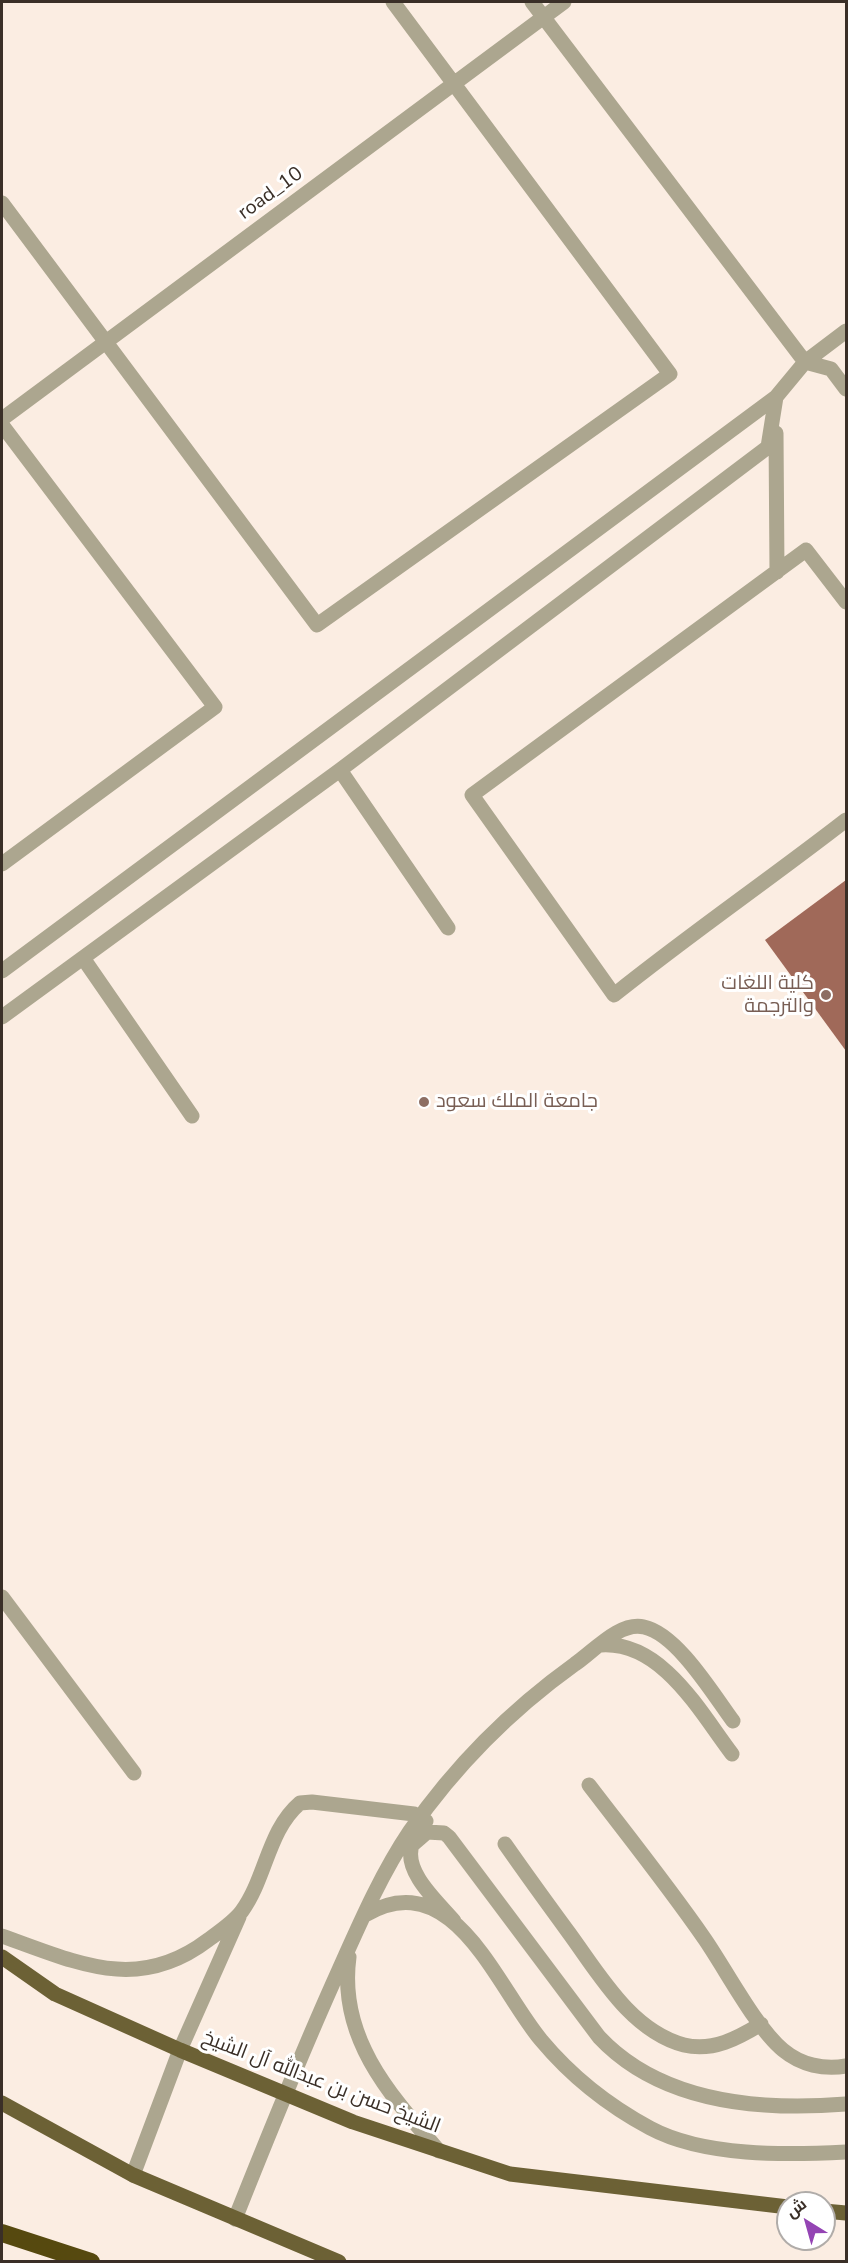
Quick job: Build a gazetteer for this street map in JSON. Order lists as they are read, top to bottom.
{
  "streets": {
    "main road": ["الشيخ حسن بن عبدالله آل الشيخ"],
    "lane": ["road_10"]
  },
  "places": ["كلية اللغات والترجمة", "جامعة الملك سعود"],
  "north": "top left"
}
